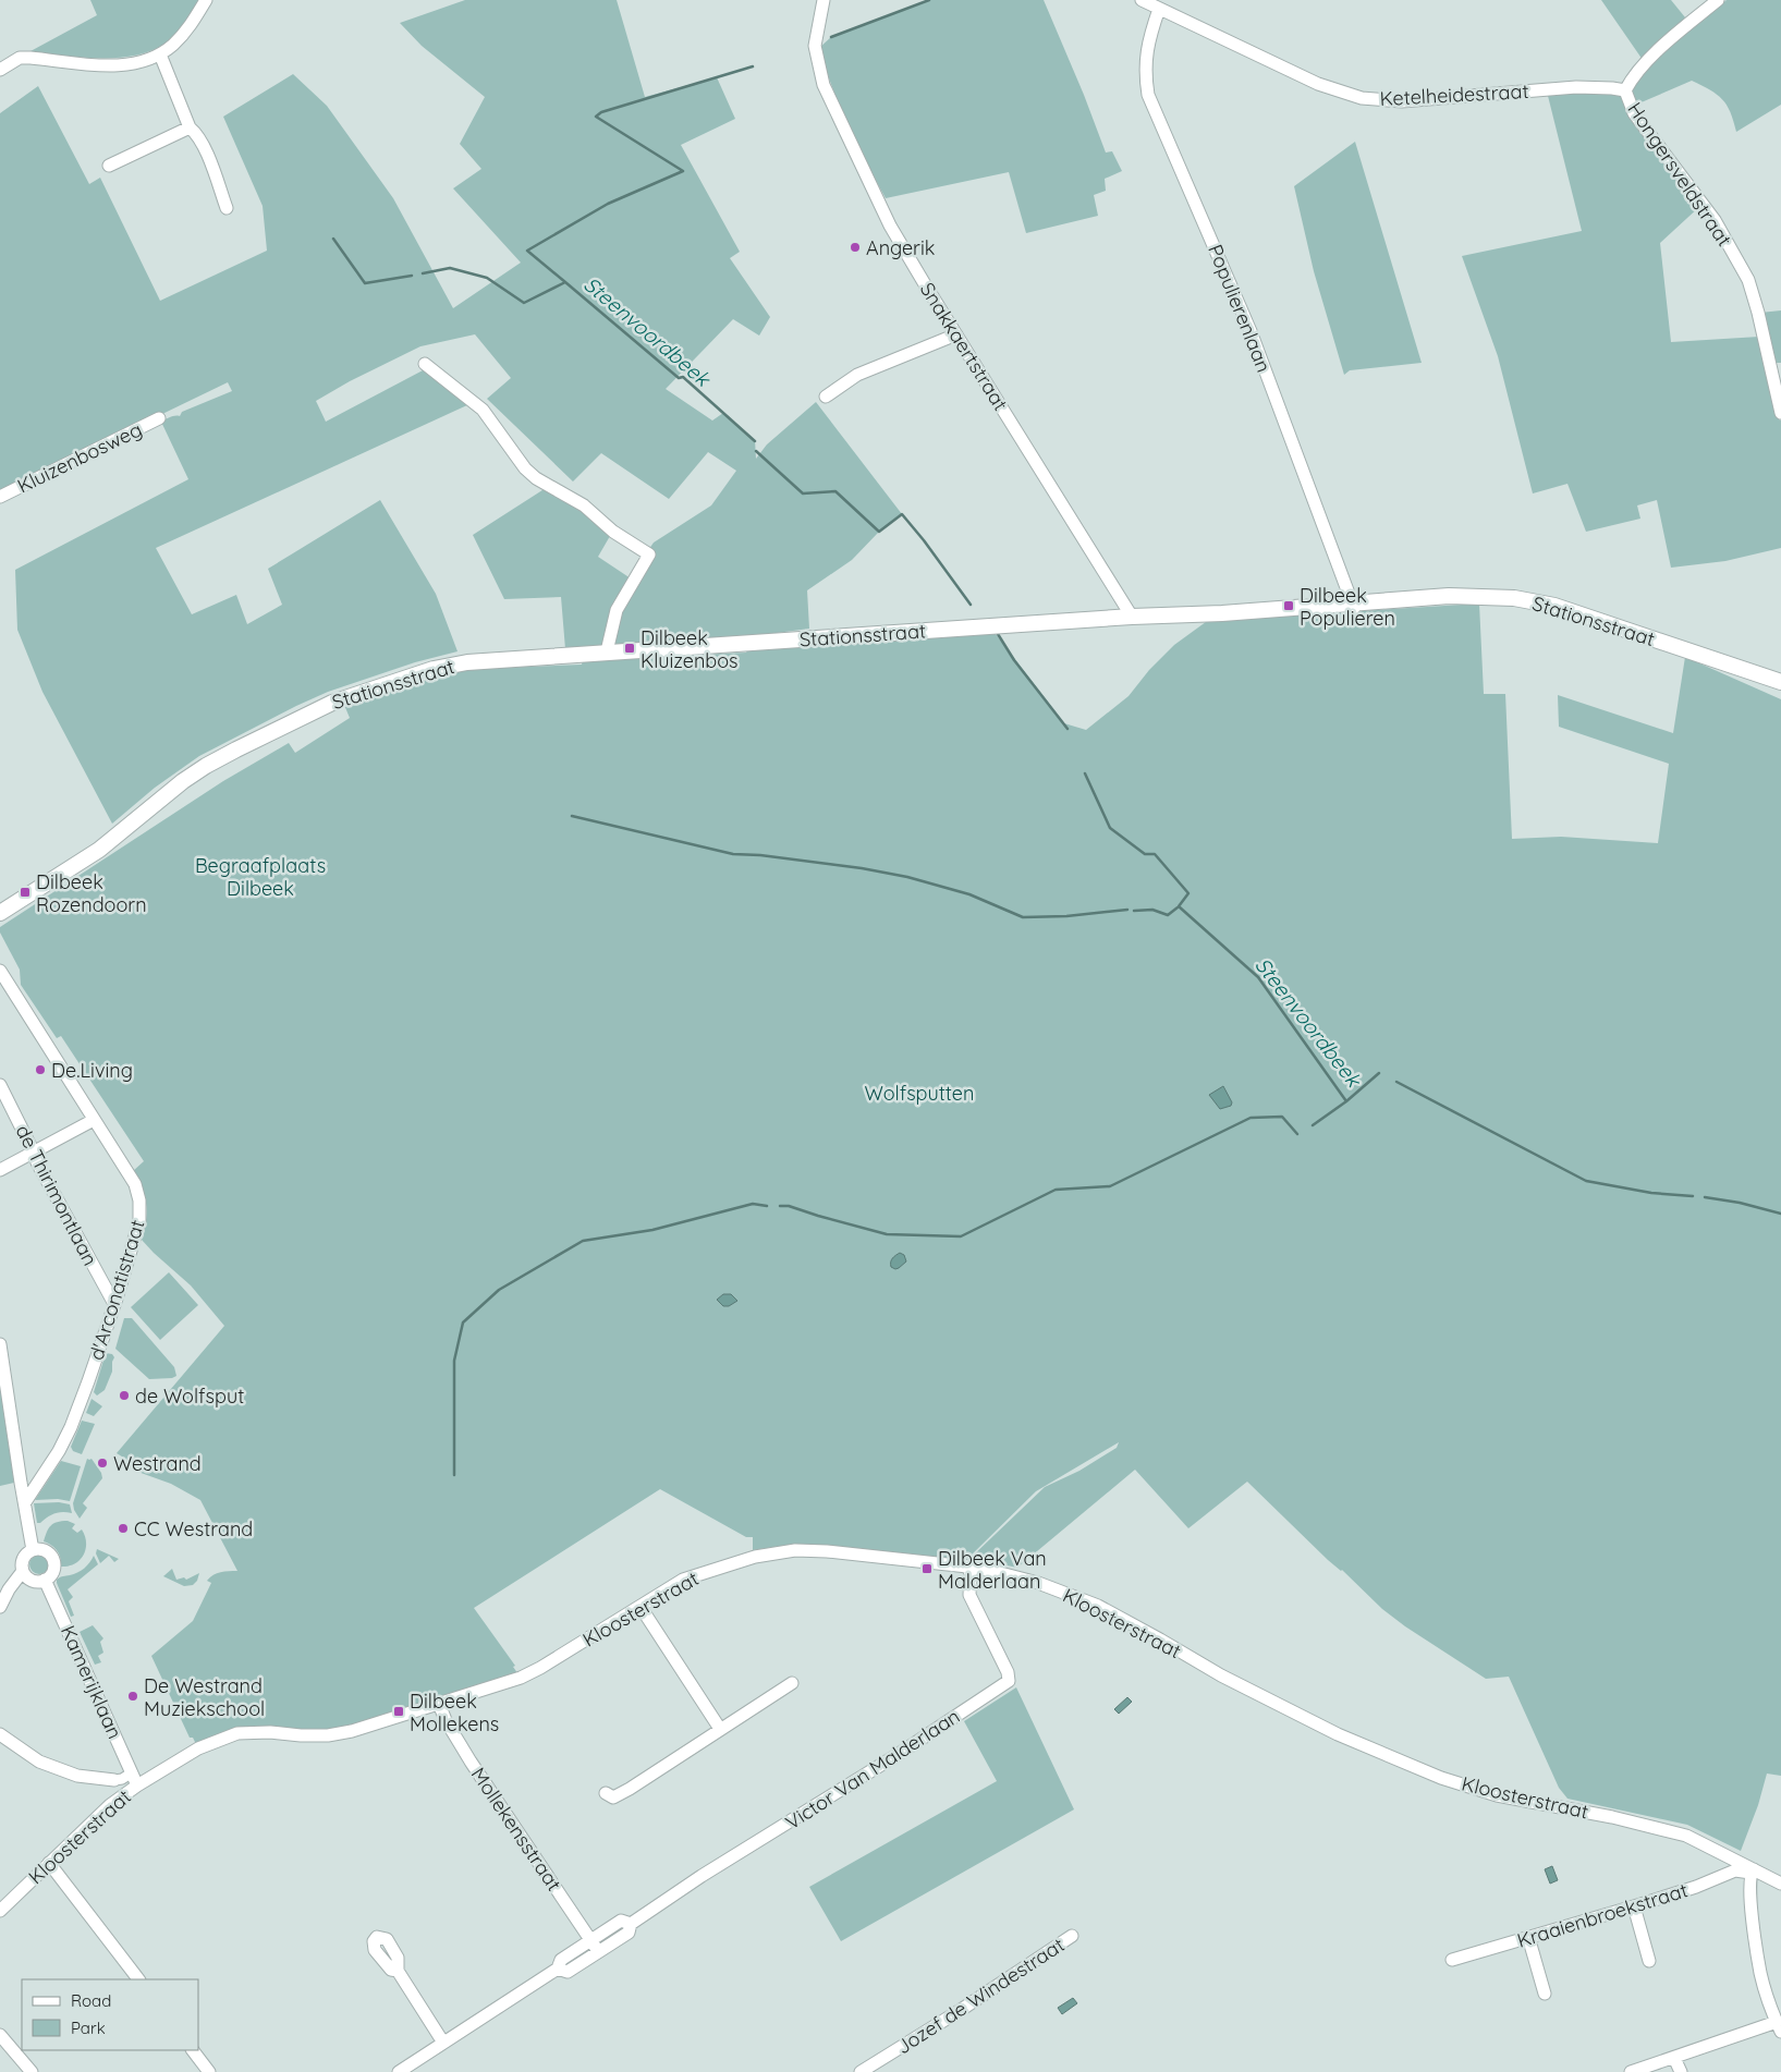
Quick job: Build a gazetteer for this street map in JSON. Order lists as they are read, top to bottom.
{
  "streets": {
    "street": [
      "Ketelheidestraat",
      "Hongersveldstraat",
      "Populierenlaan",
      "Snakkaertstraat",
      "Kluizenbosweg",
      "Stationsstraat",
      "de Thirimontlaan",
      "d'Arconatistraat",
      "Kloosterstraat",
      "Kamerijklaan",
      "Victor Van Malderlaan",
      "Mollekensstraat",
      "Kraaienbroekstraat",
      "Jozef de Windestraat"
    ]
  },
  "crossings": [
    ["Ketelheidestraat", "Hongersveldstraat"],
    ["Ketelheidestraat", "Populierenlaan"],
    ["Populierenlaan", "Stationsstraat"],
    ["Snakkaertstraat", "Stationsstraat"],
    ["de Thirimontlaan", "d'Arconatistraat"],
    ["Kloosterstraat", "Kamerijklaan"],
    ["Kloosterstraat", "Victor Van Malderlaan"],
    ["Kloosterstraat", "Mollekensstraat"],
    ["Kloosterstraat", "Kraaienbroekstraat"],
    ["Victor Van Malderlaan", "Mollekensstraat"]
  ],
  "water": ["Steenvoordbeek"],
  "parks": ["Begraafplaats Dilbeek", "Wolfsputten"],
  "places": {
    "other": [
      "Angerik",
      "De.Living",
      "de Wolfsput",
      "Westrand",
      "CC Westrand",
      "De Westrand Muziekschool"
    ],
    "transit": [
      "Dilbeek Populieren",
      "Dilbeek Kluizenbos",
      "Dilbeek Rozendoorn",
      "Dilbeek Van Malderlaan",
      "Dilbeek Mollekens"
    ]
  },
  "legend": ["Road", "Park"]
}
